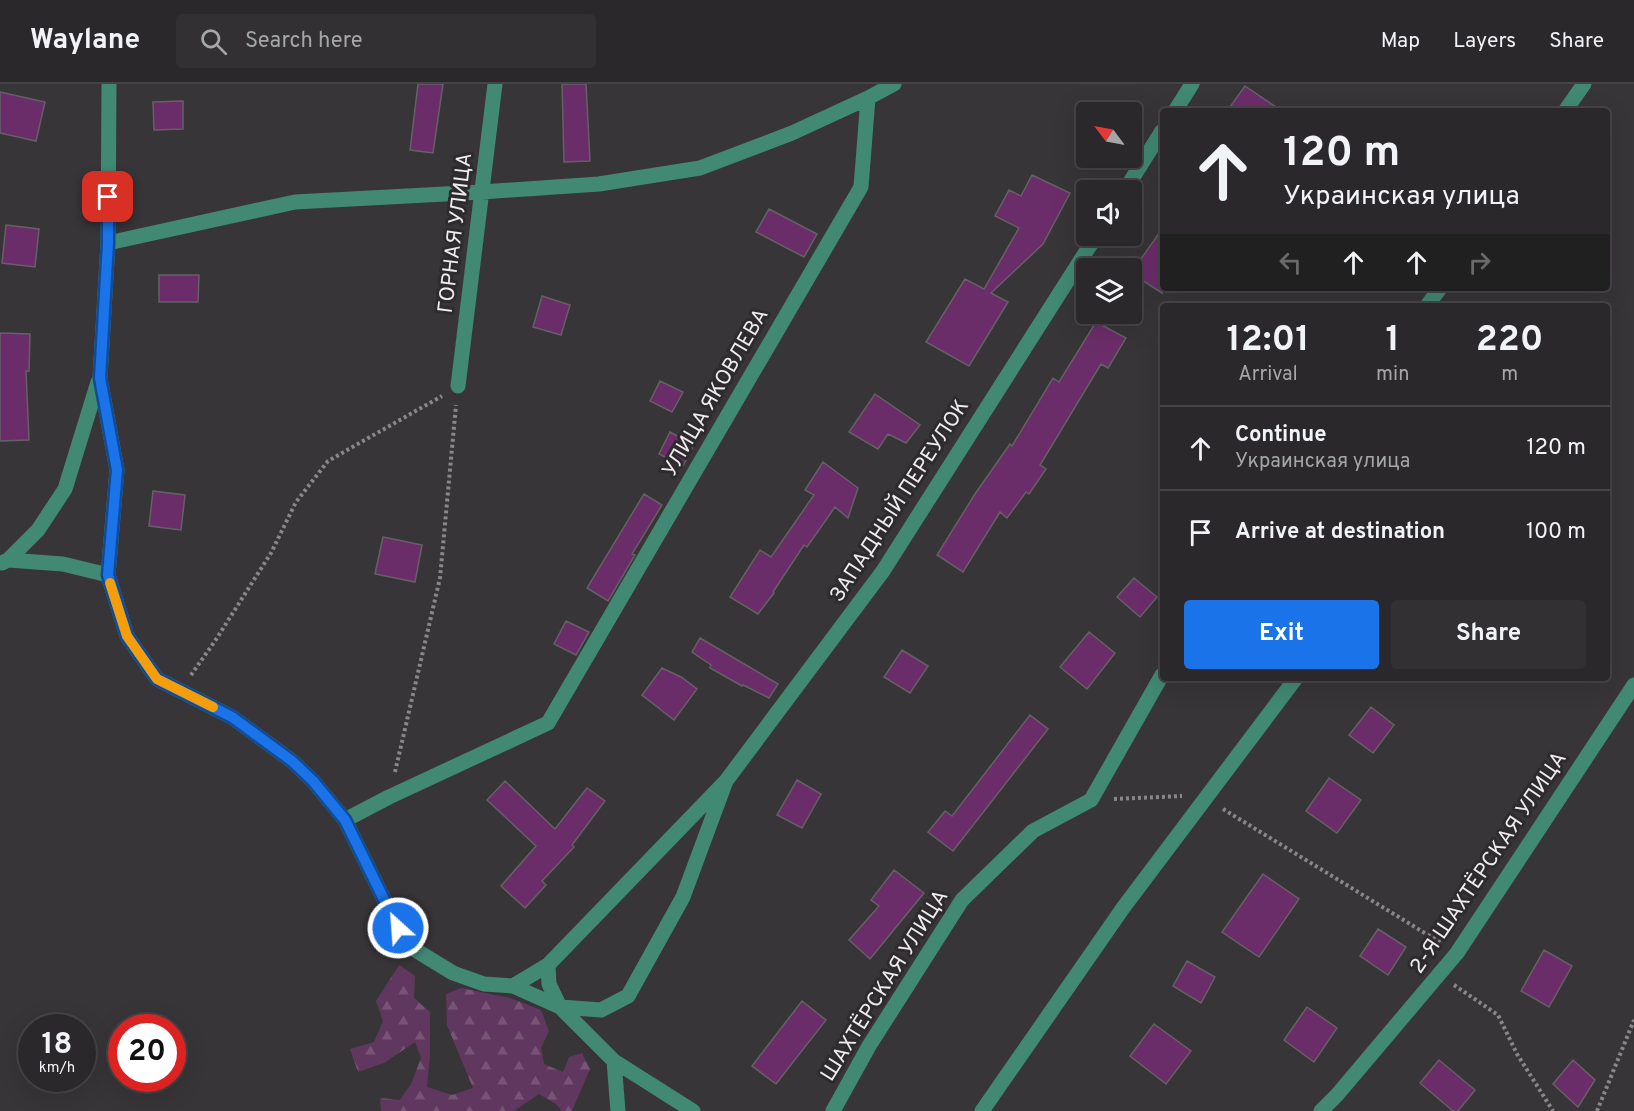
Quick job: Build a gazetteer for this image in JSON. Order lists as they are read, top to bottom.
{
  "streets": {
    "street": [
      "ГОРНАЯ УЛИЦА",
      "УЛИЦА ЯКОВЛЕВА",
      "ЗАПАДНЫЙ ПЕРЕУЛОК",
      "2-Я ШАХТЁРСКАЯ УЛИЦА",
      "ШАХТЁРСКАЯ УЛИЦА"
    ]
  },
  "north": "top left",
  "page": {
    "header": "Waylane",
    "search": "Search here",
    "nav": ["Map", "Layers", "Share"],
    "turn": ["120 m", "Украинская улица"],
    "eta": [
      "12:01",
      "Arrival",
      "1",
      "min",
      "220",
      "m"
    ],
    "list": [
      {
        "name": "Continue",
        "note": "Украинская улица",
        "value": "120 m"
      },
      {
        "name": "Arrive at destination",
        "value": "100 m"
      }
    ],
    "buttons": ["Exit", "Share"],
    "speed": "18 km/h",
    "limit": "20"
  }
}
